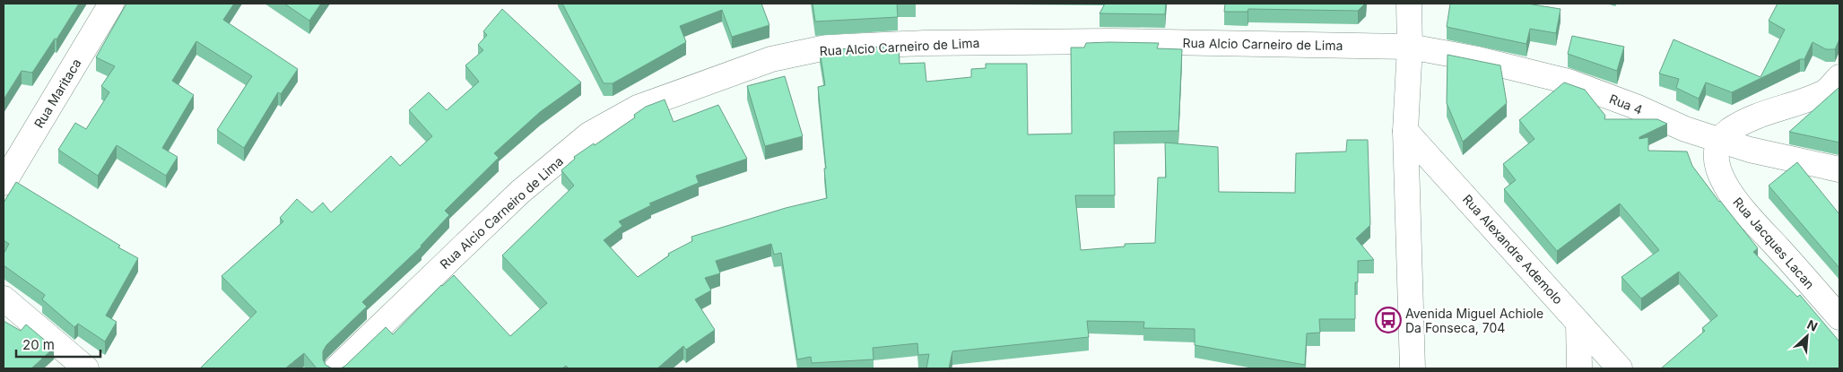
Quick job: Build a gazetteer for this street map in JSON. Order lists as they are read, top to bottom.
{
  "streets": {
    "street": [
      "Rua Alcio Carneiro de Lima",
      "Rua Maritaca",
      "Rua 4",
      "Rua Jacques Lacan",
      "Rua Alexandre Ademolo"
    ]
  },
  "crossings": [
    ["Rua Alcio Carneiro de Lima", "Rua 4"],
    ["Rua 4", "Rua Jacques Lacan"]
  ],
  "places": {
    "bus stop": ["Avenida Miguel Achiole Da Fonseca, 704"]
  },
  "scale_bar": "20 m",
  "north": "top right"
}
